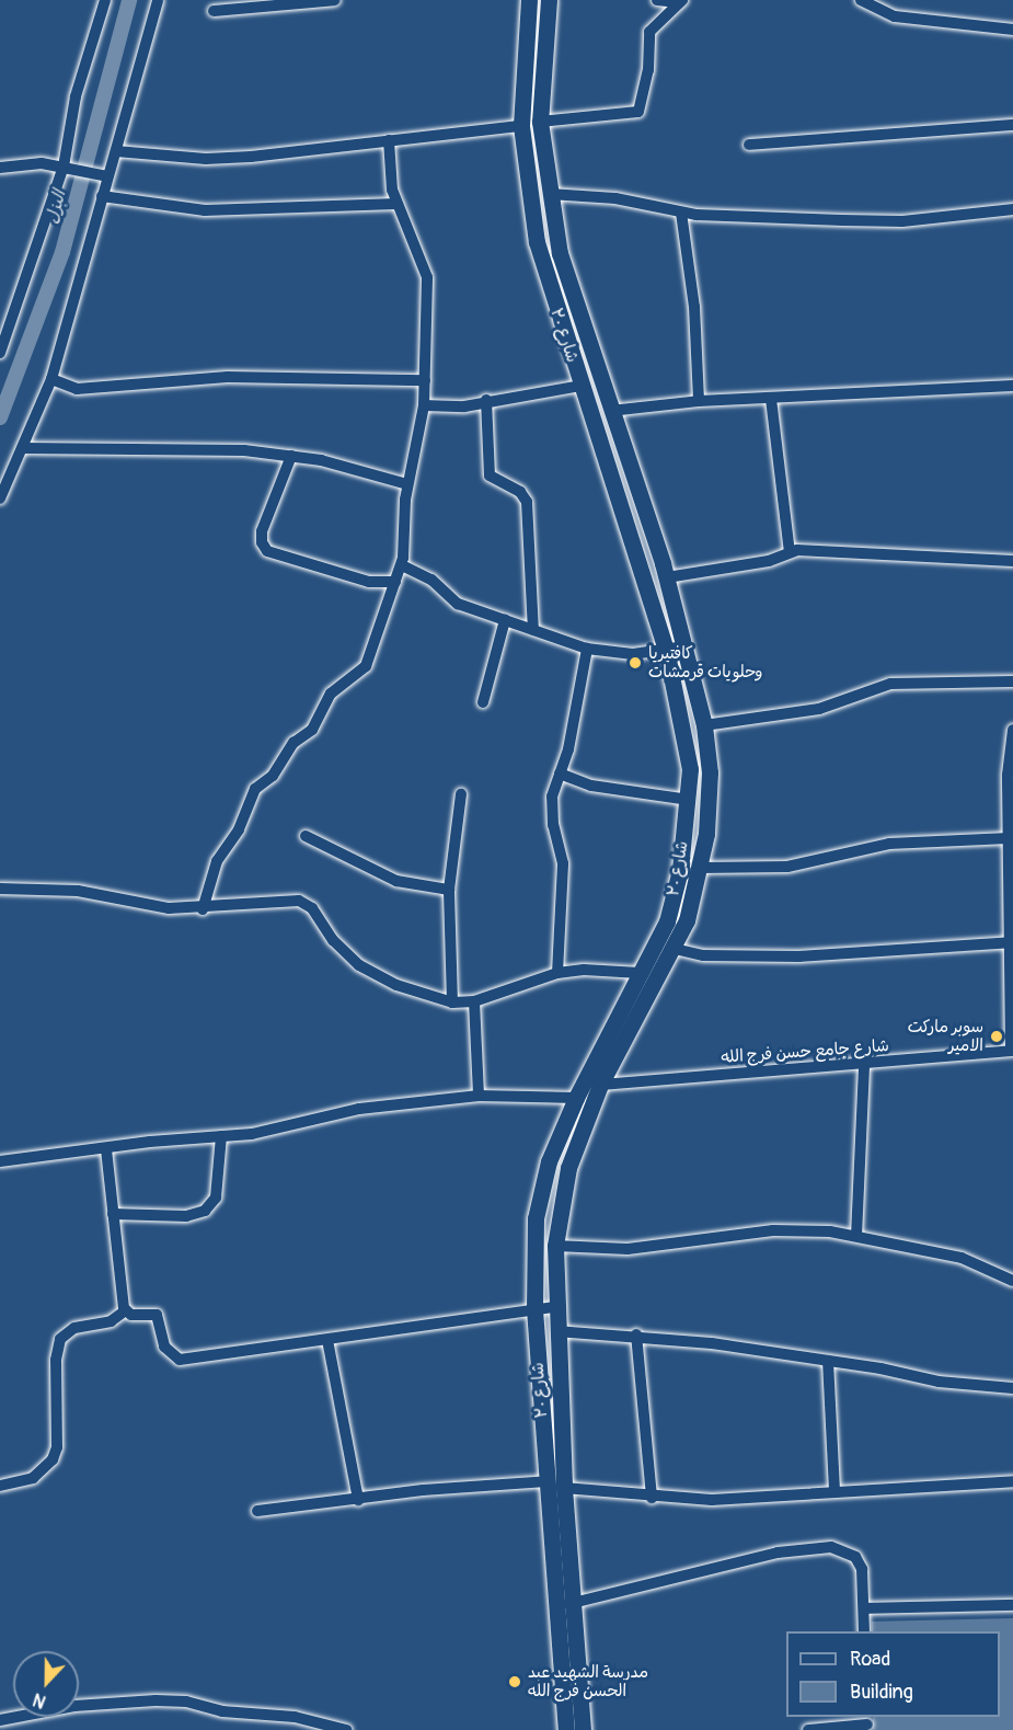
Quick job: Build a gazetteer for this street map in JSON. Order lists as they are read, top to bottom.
{
  "streets": {
    "street": ["شارع ٣٠", "شارع جامع حسن فرج الله"]
  },
  "crossings": [
    ["شارع ٣٠", "شارع جامع حسن فرج الله"]
  ],
  "water": ["البزل"],
  "places": ["كافتيريا وحلويات قرمشات", "سوبر ماركت الامير", "مدرسة الشهيد عبد الحسن فرج الله"],
  "legend": ["Road", "Building"],
  "north": "bottom"
}
